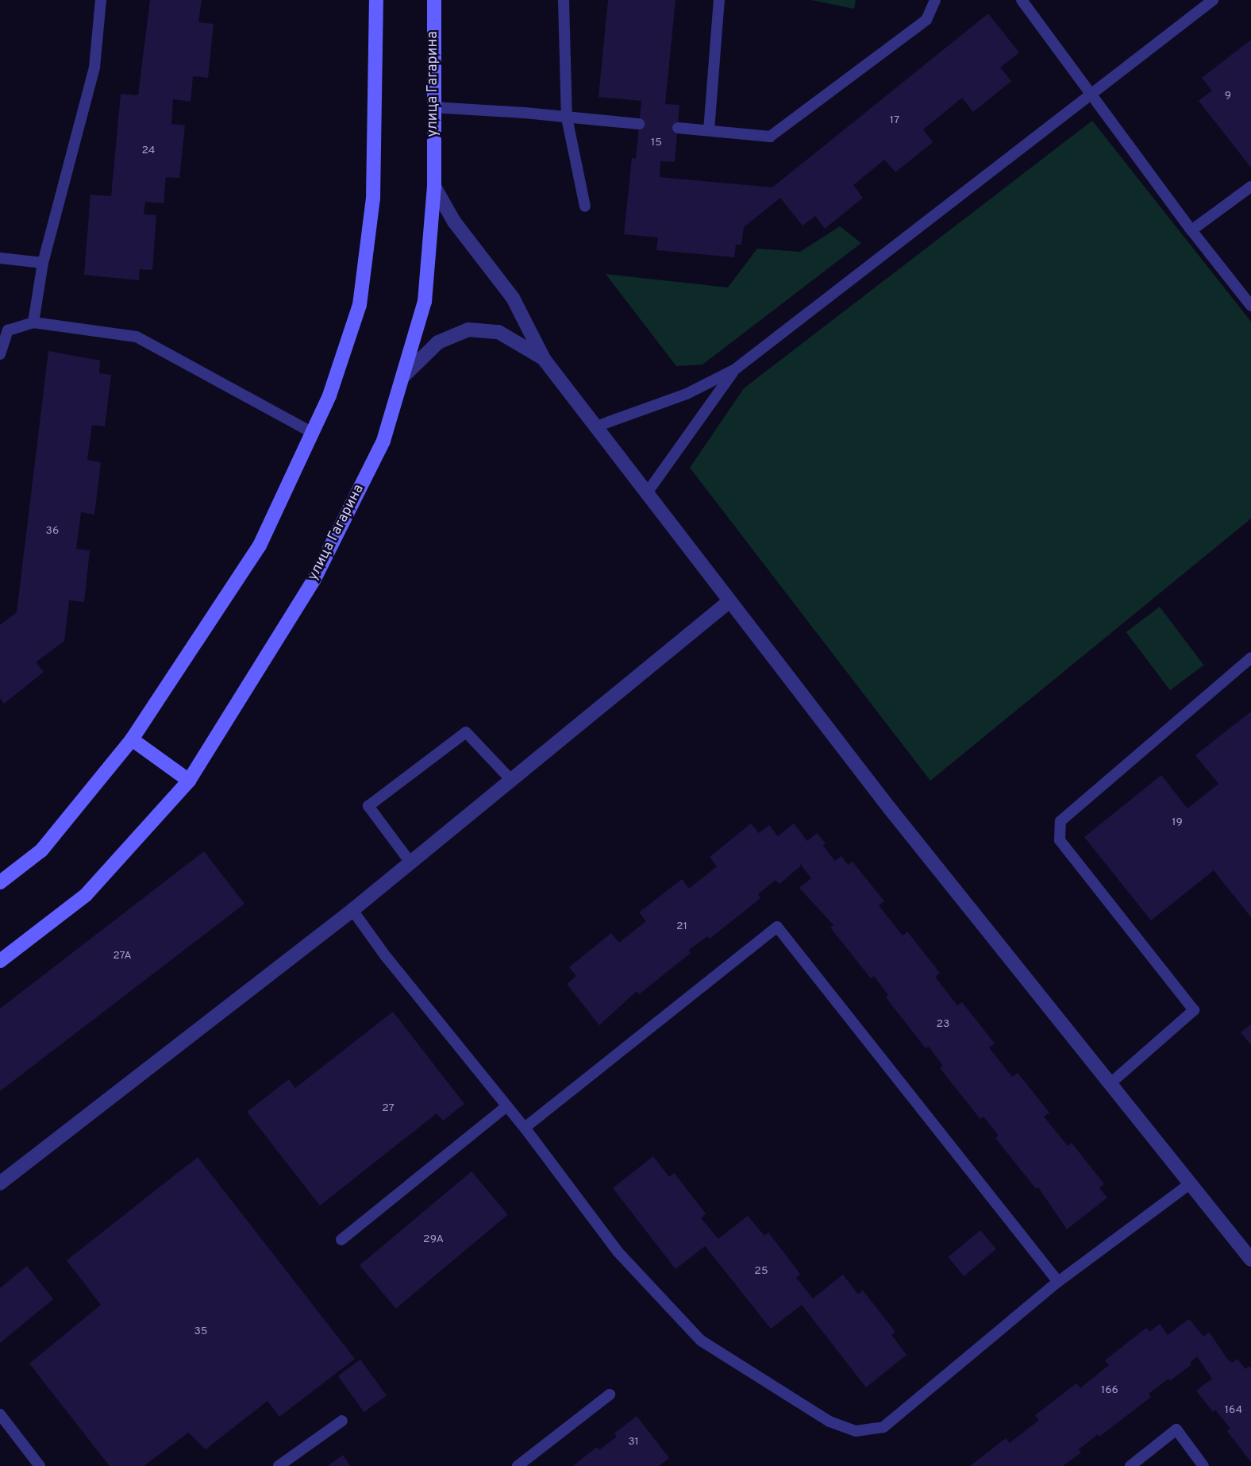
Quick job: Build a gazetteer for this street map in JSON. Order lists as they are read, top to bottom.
{
  "streets": {
    "main road": ["улица Гагарина"]
  },
  "house_numbers": [
    "9",
    "17",
    "15",
    "24",
    "36",
    "19",
    "21",
    "27А",
    "23",
    "27",
    "29А",
    "25",
    "35",
    "166",
    "164",
    "31"
  ]
}
